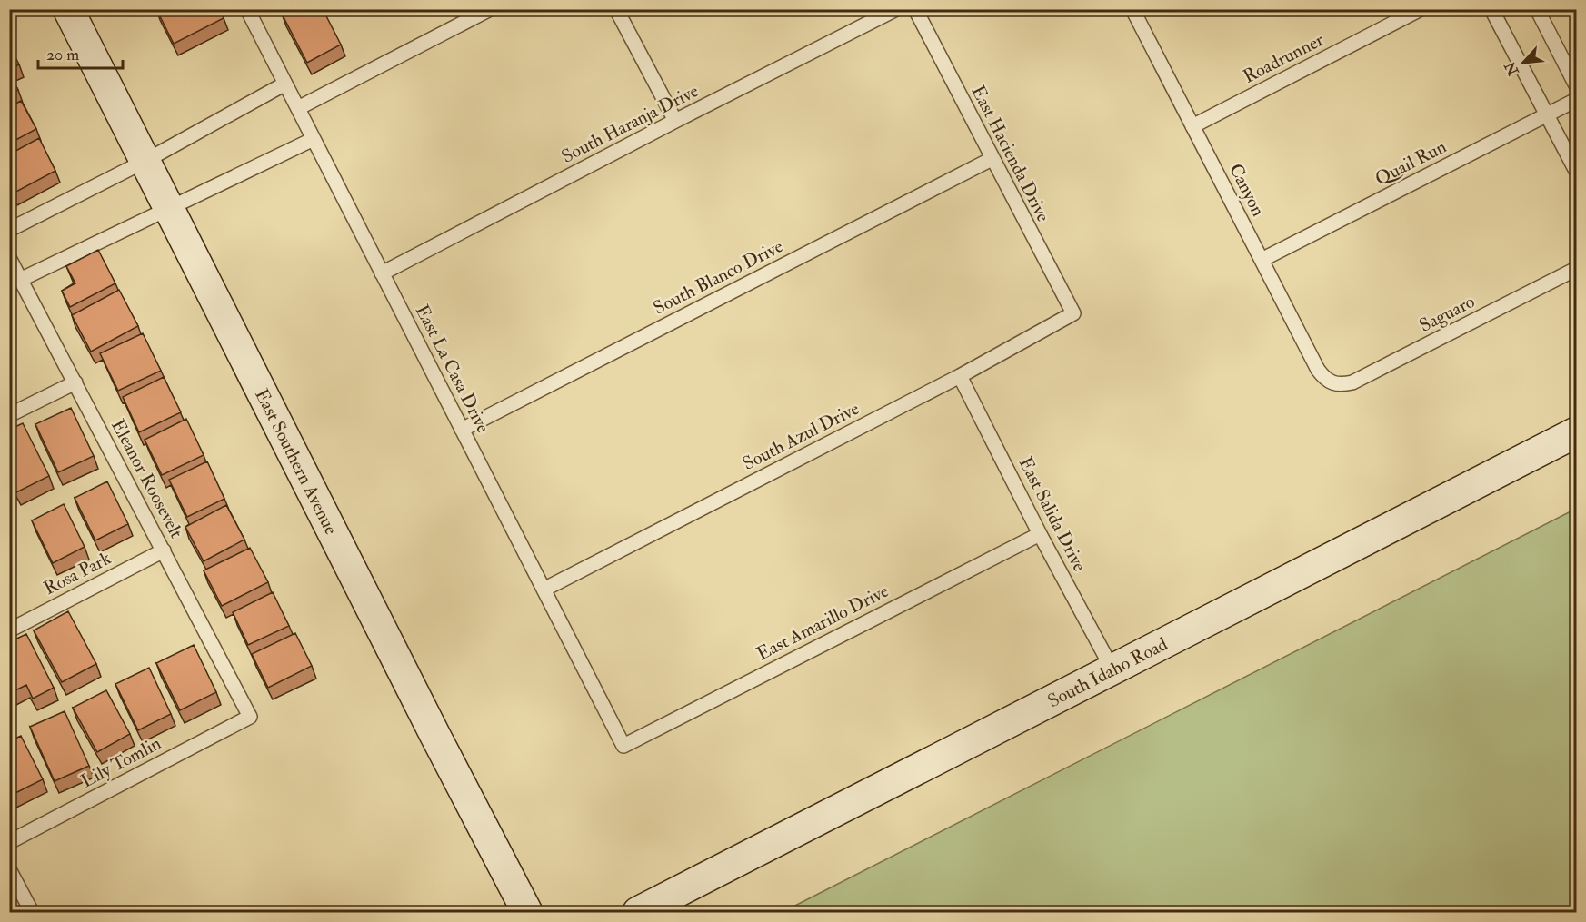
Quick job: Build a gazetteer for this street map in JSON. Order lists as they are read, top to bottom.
{
  "streets": {
    "main road": ["East Southern Avenue", "South Idaho Road"],
    "lane": [
      "Roadrunner",
      "South Haranja Drive",
      "East Hacienda Drive",
      "Quail Run",
      "Canyon",
      "South Blanco Drive",
      "Saguaro",
      "East La Casa Drive",
      "South Azul Drive",
      "Eleanor Roosevelt",
      "East Salida Drive",
      "Rosa Park",
      "East Amarillo Drive",
      "Lily Tomlin"
    ]
  },
  "crossings": [
    ["Roadrunner", "Canyon"],
    ["South Haranja Drive", "East La Casa Drive"],
    ["East Hacienda Drive", "South Blanco Drive"],
    ["East Hacienda Drive", "South Azul Drive"],
    ["Quail Run", "Canyon"],
    ["Canyon", "Saguaro"],
    ["South Blanco Drive", "East La Casa Drive"],
    ["East La Casa Drive", "South Azul Drive"],
    ["East La Casa Drive", "East Amarillo Drive"],
    ["South Azul Drive", "East Salida Drive"],
    ["Eleanor Roosevelt", "Rosa Park"],
    ["Eleanor Roosevelt", "Lily Tomlin"],
    ["East Salida Drive", "East Amarillo Drive"],
    ["East Salida Drive", "South Idaho Road"]
  ],
  "scale_bar": "20 m",
  "north": "bottom left"
}
